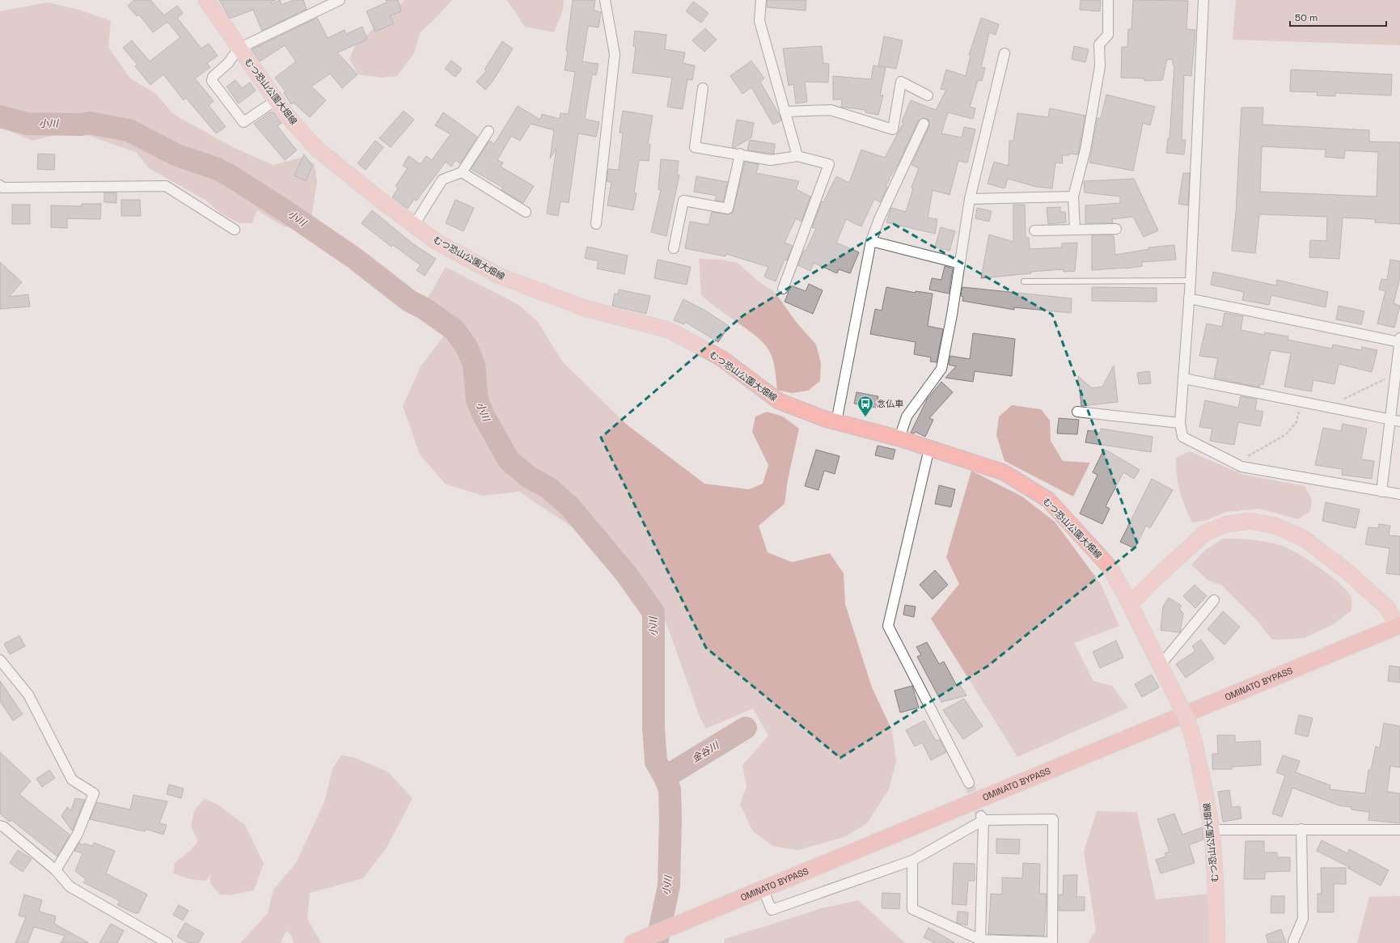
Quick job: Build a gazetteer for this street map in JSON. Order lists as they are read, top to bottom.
{
  "streets": {
    "highway": ["OMINATO BYPASS"],
    "main road": ["むつ恐山公園大畑線"]
  },
  "water": ["小川", "金谷川"],
  "places": {
    "bus stop": ["念仏車"]
  },
  "scale_bar": "50 m"
}
